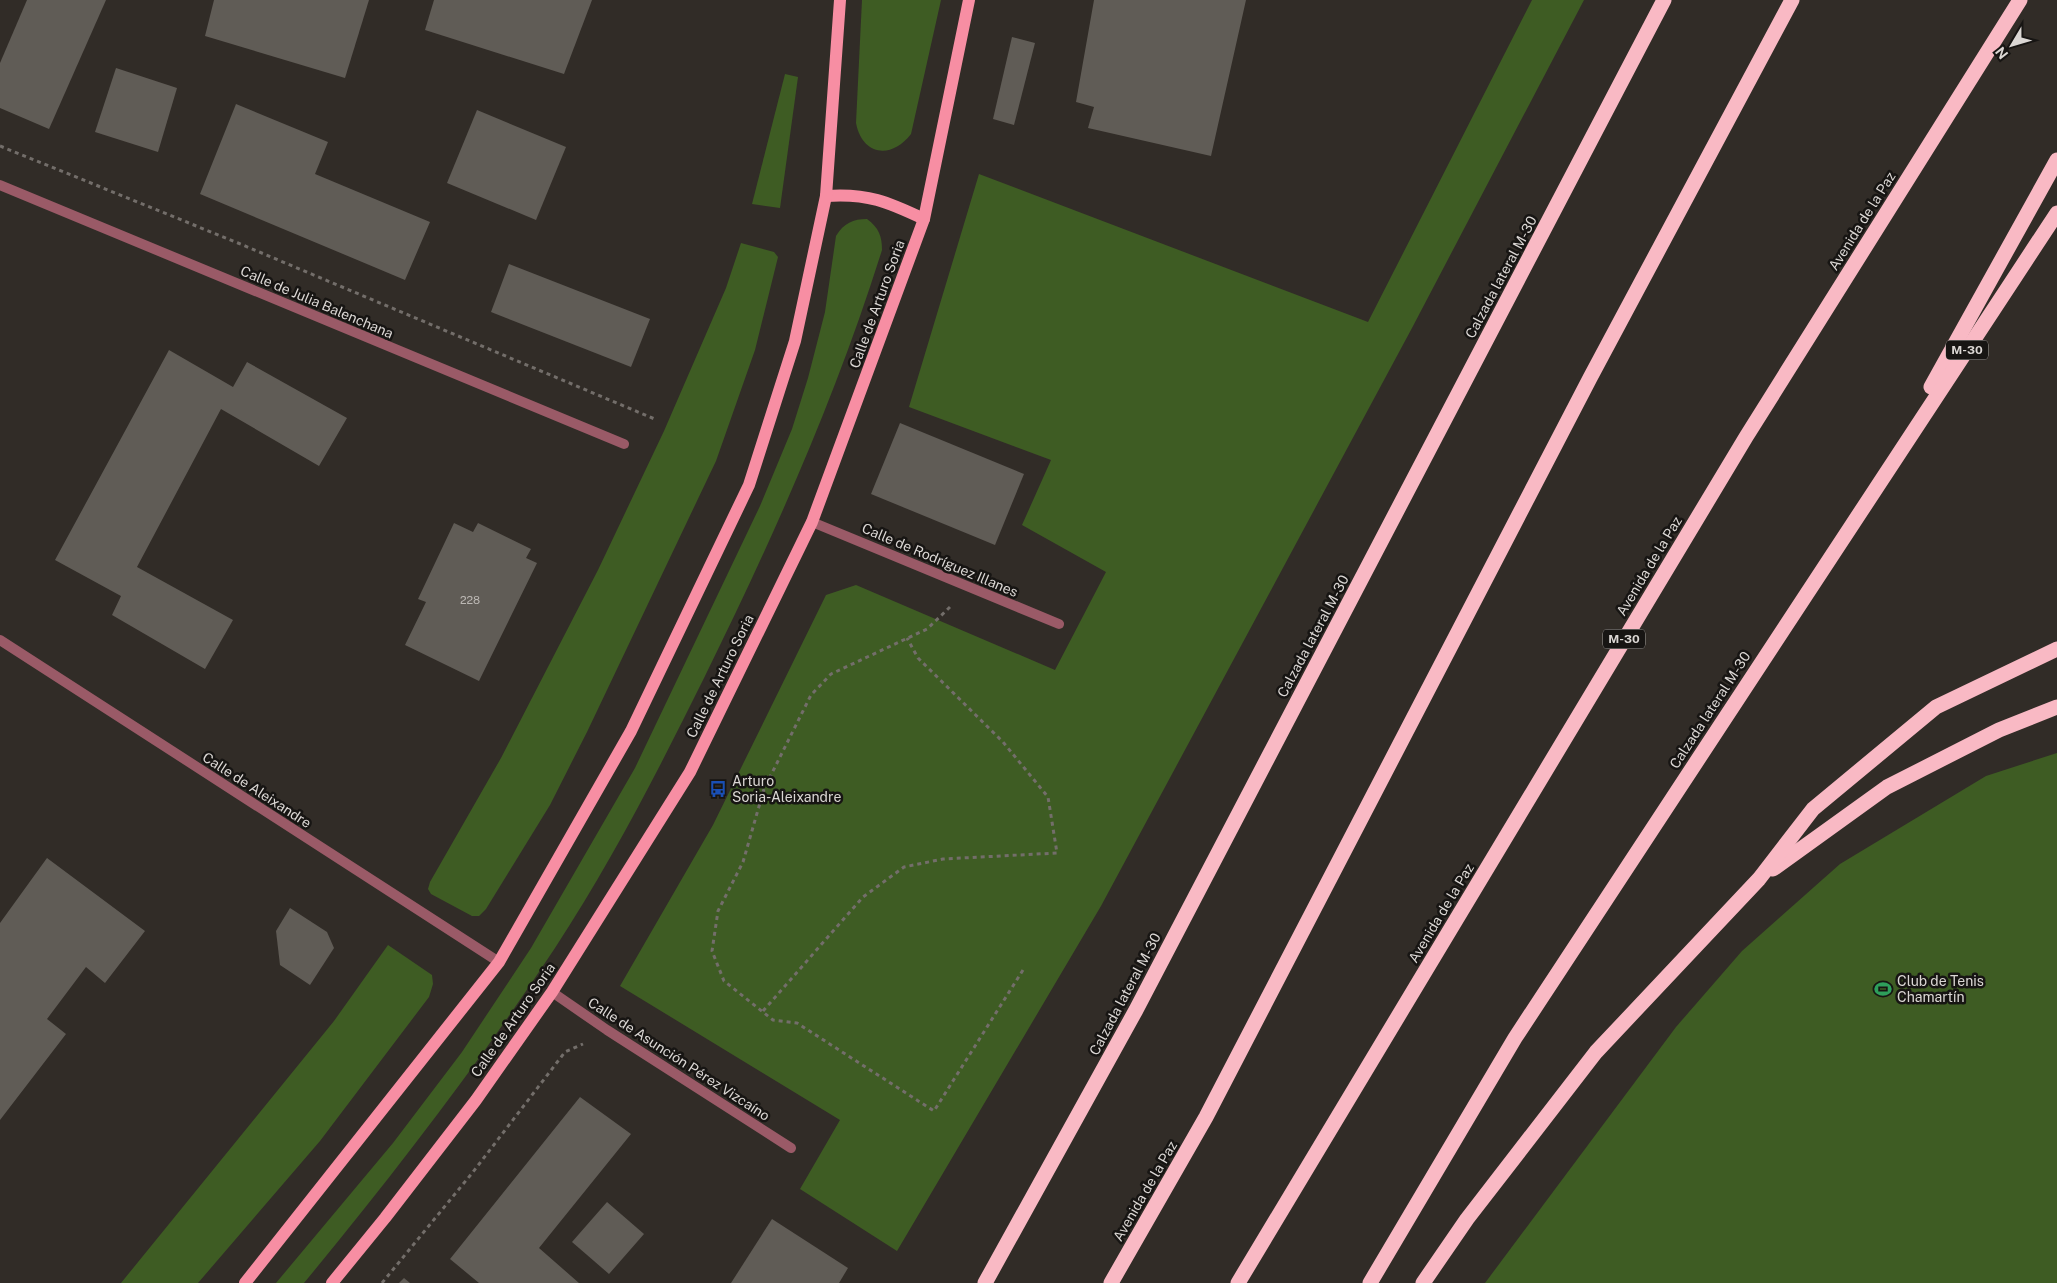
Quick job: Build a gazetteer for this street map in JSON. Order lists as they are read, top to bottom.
{
  "streets": {
    "highway": ["Avenida de la Paz", "Calzada lateral M-30", "M-30"],
    "main road": ["Calle de Arturo Soria"],
    "street": [
      "Calle de Julia Balenchana",
      "Calle de Rodríguez Illanes",
      "Calle de Aleixandre",
      "Calle de Asunción Pérez Vizcaíno"
    ]
  },
  "crossings": [
    ["Calle de Arturo Soria", "Calle de Rodríguez Illanes"],
    ["Calle de Arturo Soria", "Calle de Asunción Pérez Vizcaíno"]
  ],
  "places": {
    "bus stop": ["Arturo Soria-Aleixandre"],
    "sports": ["Club de Tenis Chamartín"]
  },
  "house_numbers": ["228"],
  "north": "bottom left"
}
